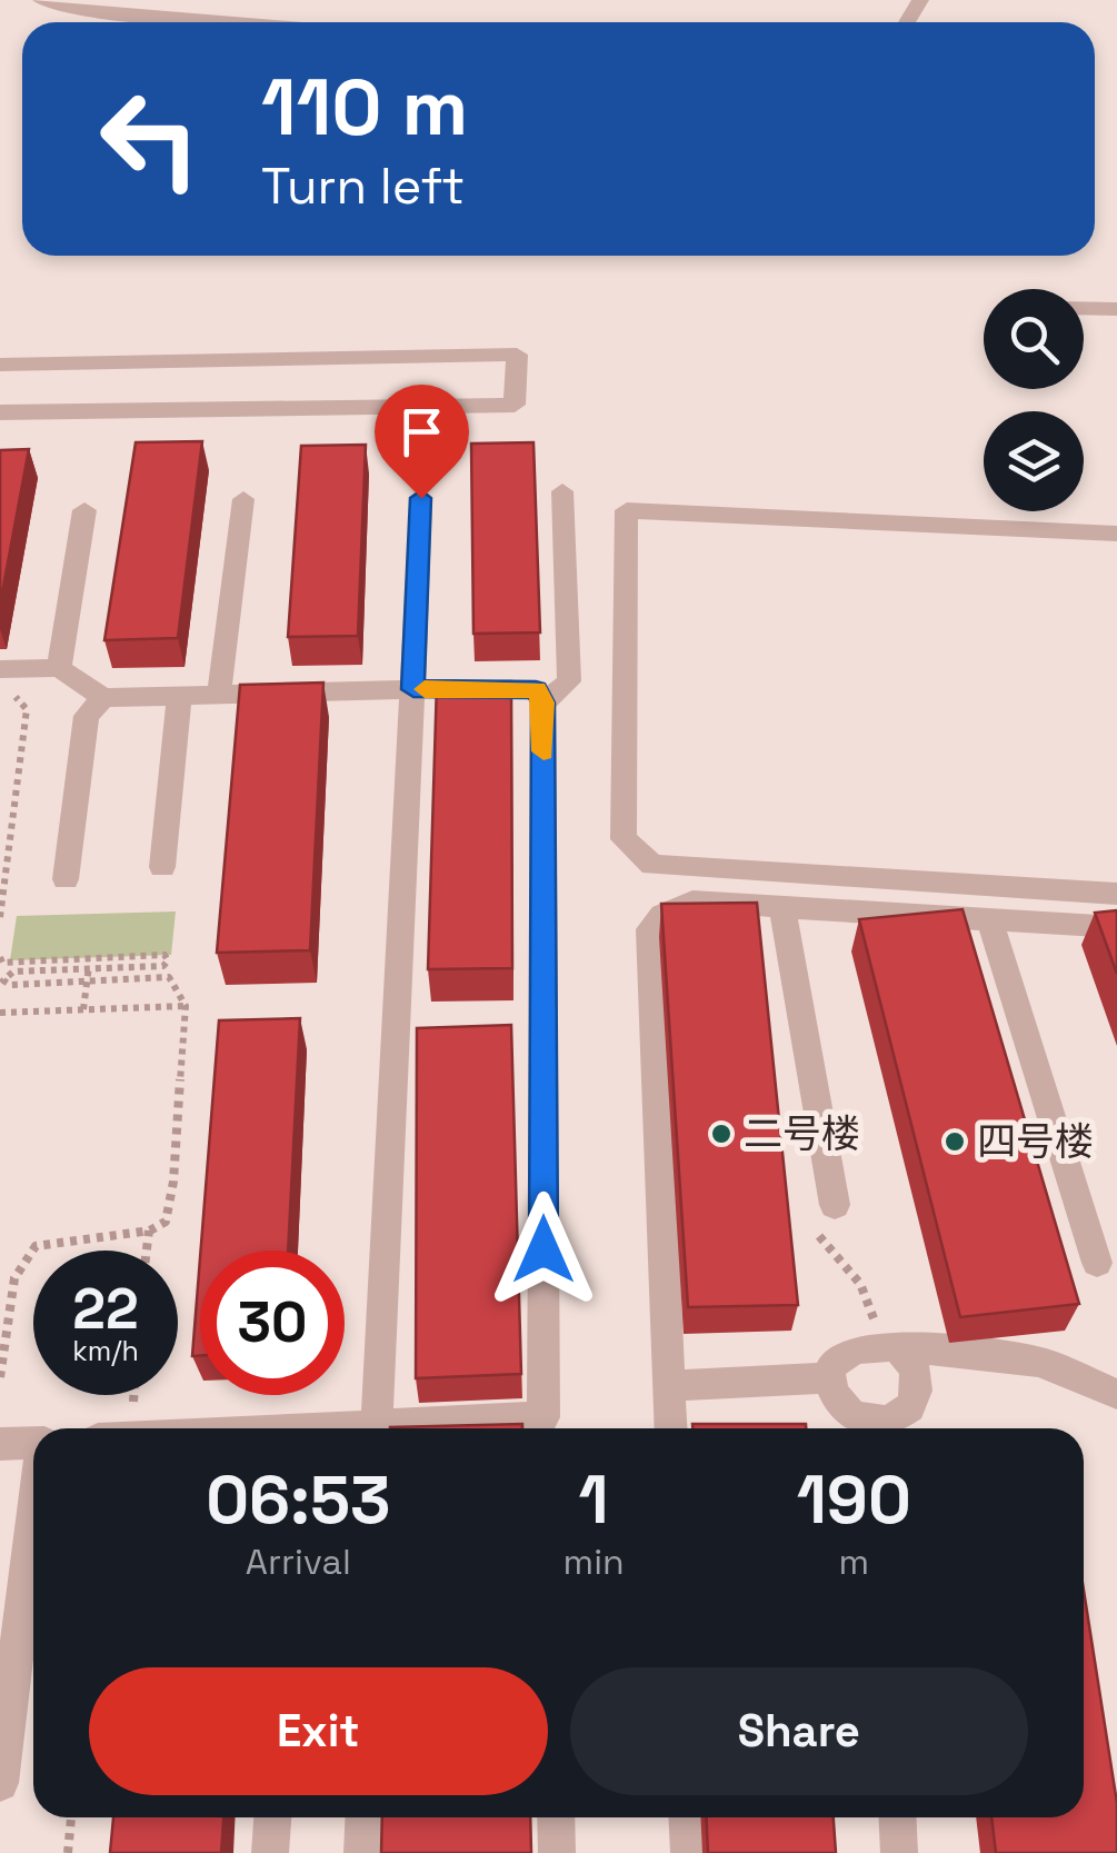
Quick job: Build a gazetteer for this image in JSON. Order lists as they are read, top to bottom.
{
  "places": ["二号楼", "四号楼"],
  "page": {
    "turn": ["110 m", "Turn left"],
    "speed": "22 km/h",
    "limit": "30",
    "eta": [
      "06:53",
      "Arrival",
      "1",
      "min",
      "190",
      "m"
    ],
    "buttons": ["Exit", "Share"]
  }
}
